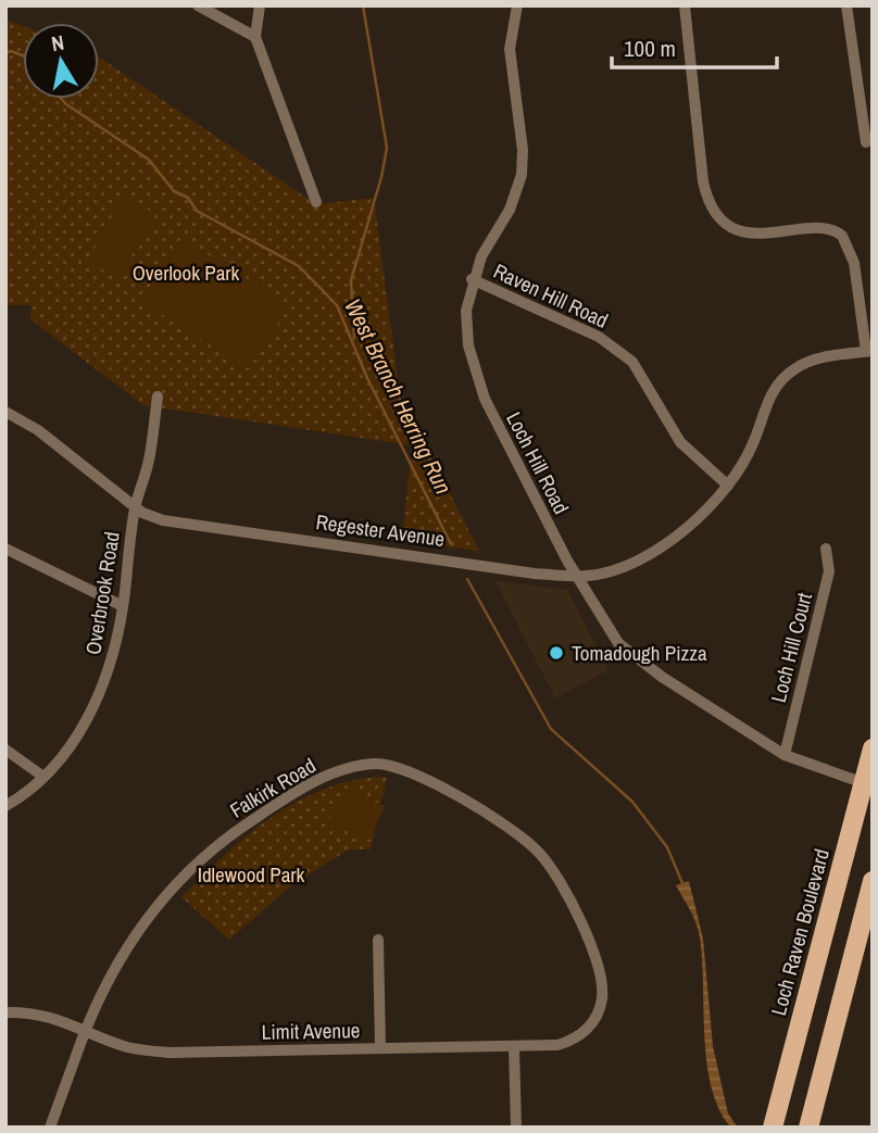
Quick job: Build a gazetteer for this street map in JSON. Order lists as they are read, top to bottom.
{
  "streets": {
    "main road": ["Loch Raven Boulevard"],
    "street": [
      "Raven Hill Road",
      "Loch Hill Road",
      "Regester Avenue",
      "Overbrook Road",
      "Loch Hill Court",
      "Falkirk Road",
      "Limit Avenue"
    ]
  },
  "crossings": [
    ["Raven Hill Road", "Loch Hill Road"],
    ["Raven Hill Road", "Regester Avenue"],
    ["Loch Hill Road", "Regester Avenue"],
    ["Loch Hill Road", "Loch Hill Court"],
    ["Loch Hill Road", "Loch Raven Boulevard"],
    ["Regester Avenue", "Overbrook Road"],
    ["Falkirk Road", "Limit Avenue"]
  ],
  "water": ["West Branch Herring Run"],
  "parks": ["Overlook Park", "Idlewood Park"],
  "places": ["Tomadough Pizza"],
  "scale_bar": "100 m",
  "north": "top"
}
